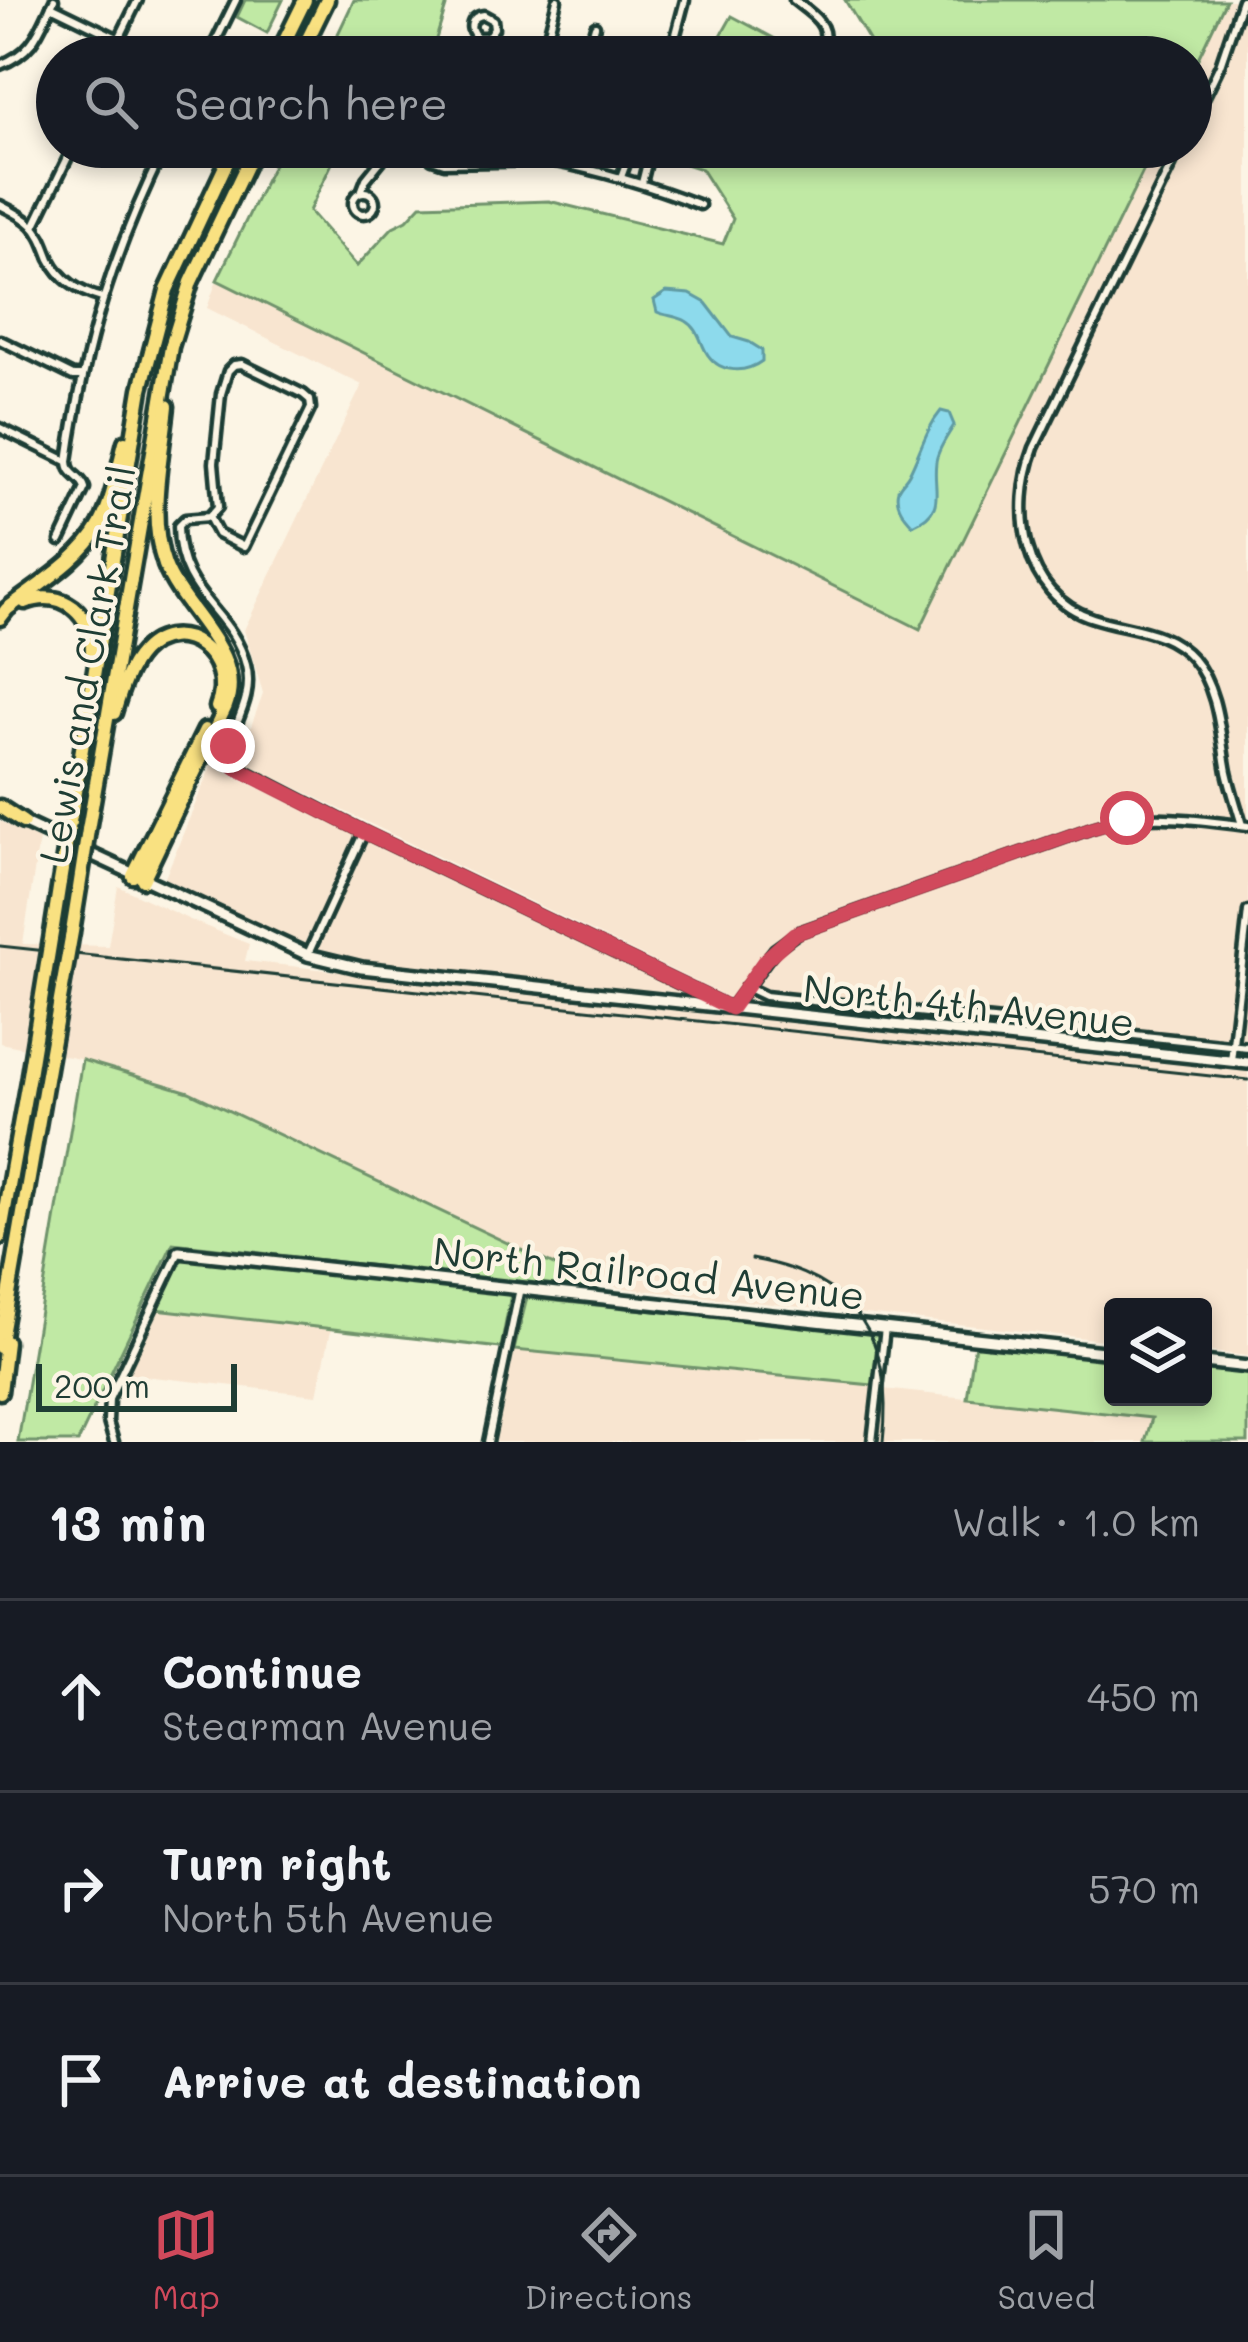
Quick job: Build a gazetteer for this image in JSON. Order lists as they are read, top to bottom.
{
  "streets": {
    "highway": ["Lewis and Clark Trail"],
    "main road": ["North 4th Avenue", "North Railroad Avenue"]
  },
  "scale_bar": "200 m",
  "page": {
    "search": "Search here",
    "scale": "200 m",
    "heading": ["13 min", "Walk · 1.0 km"],
    "list": [
      ["Continue", "Stearman Avenue", "450 m"],
      ["Turn right", "North 5th Avenue", "570 m"],
      "Arrive at destination"
    ],
    "nav": ["Map", "Directions", "Saved"]
  }
}
